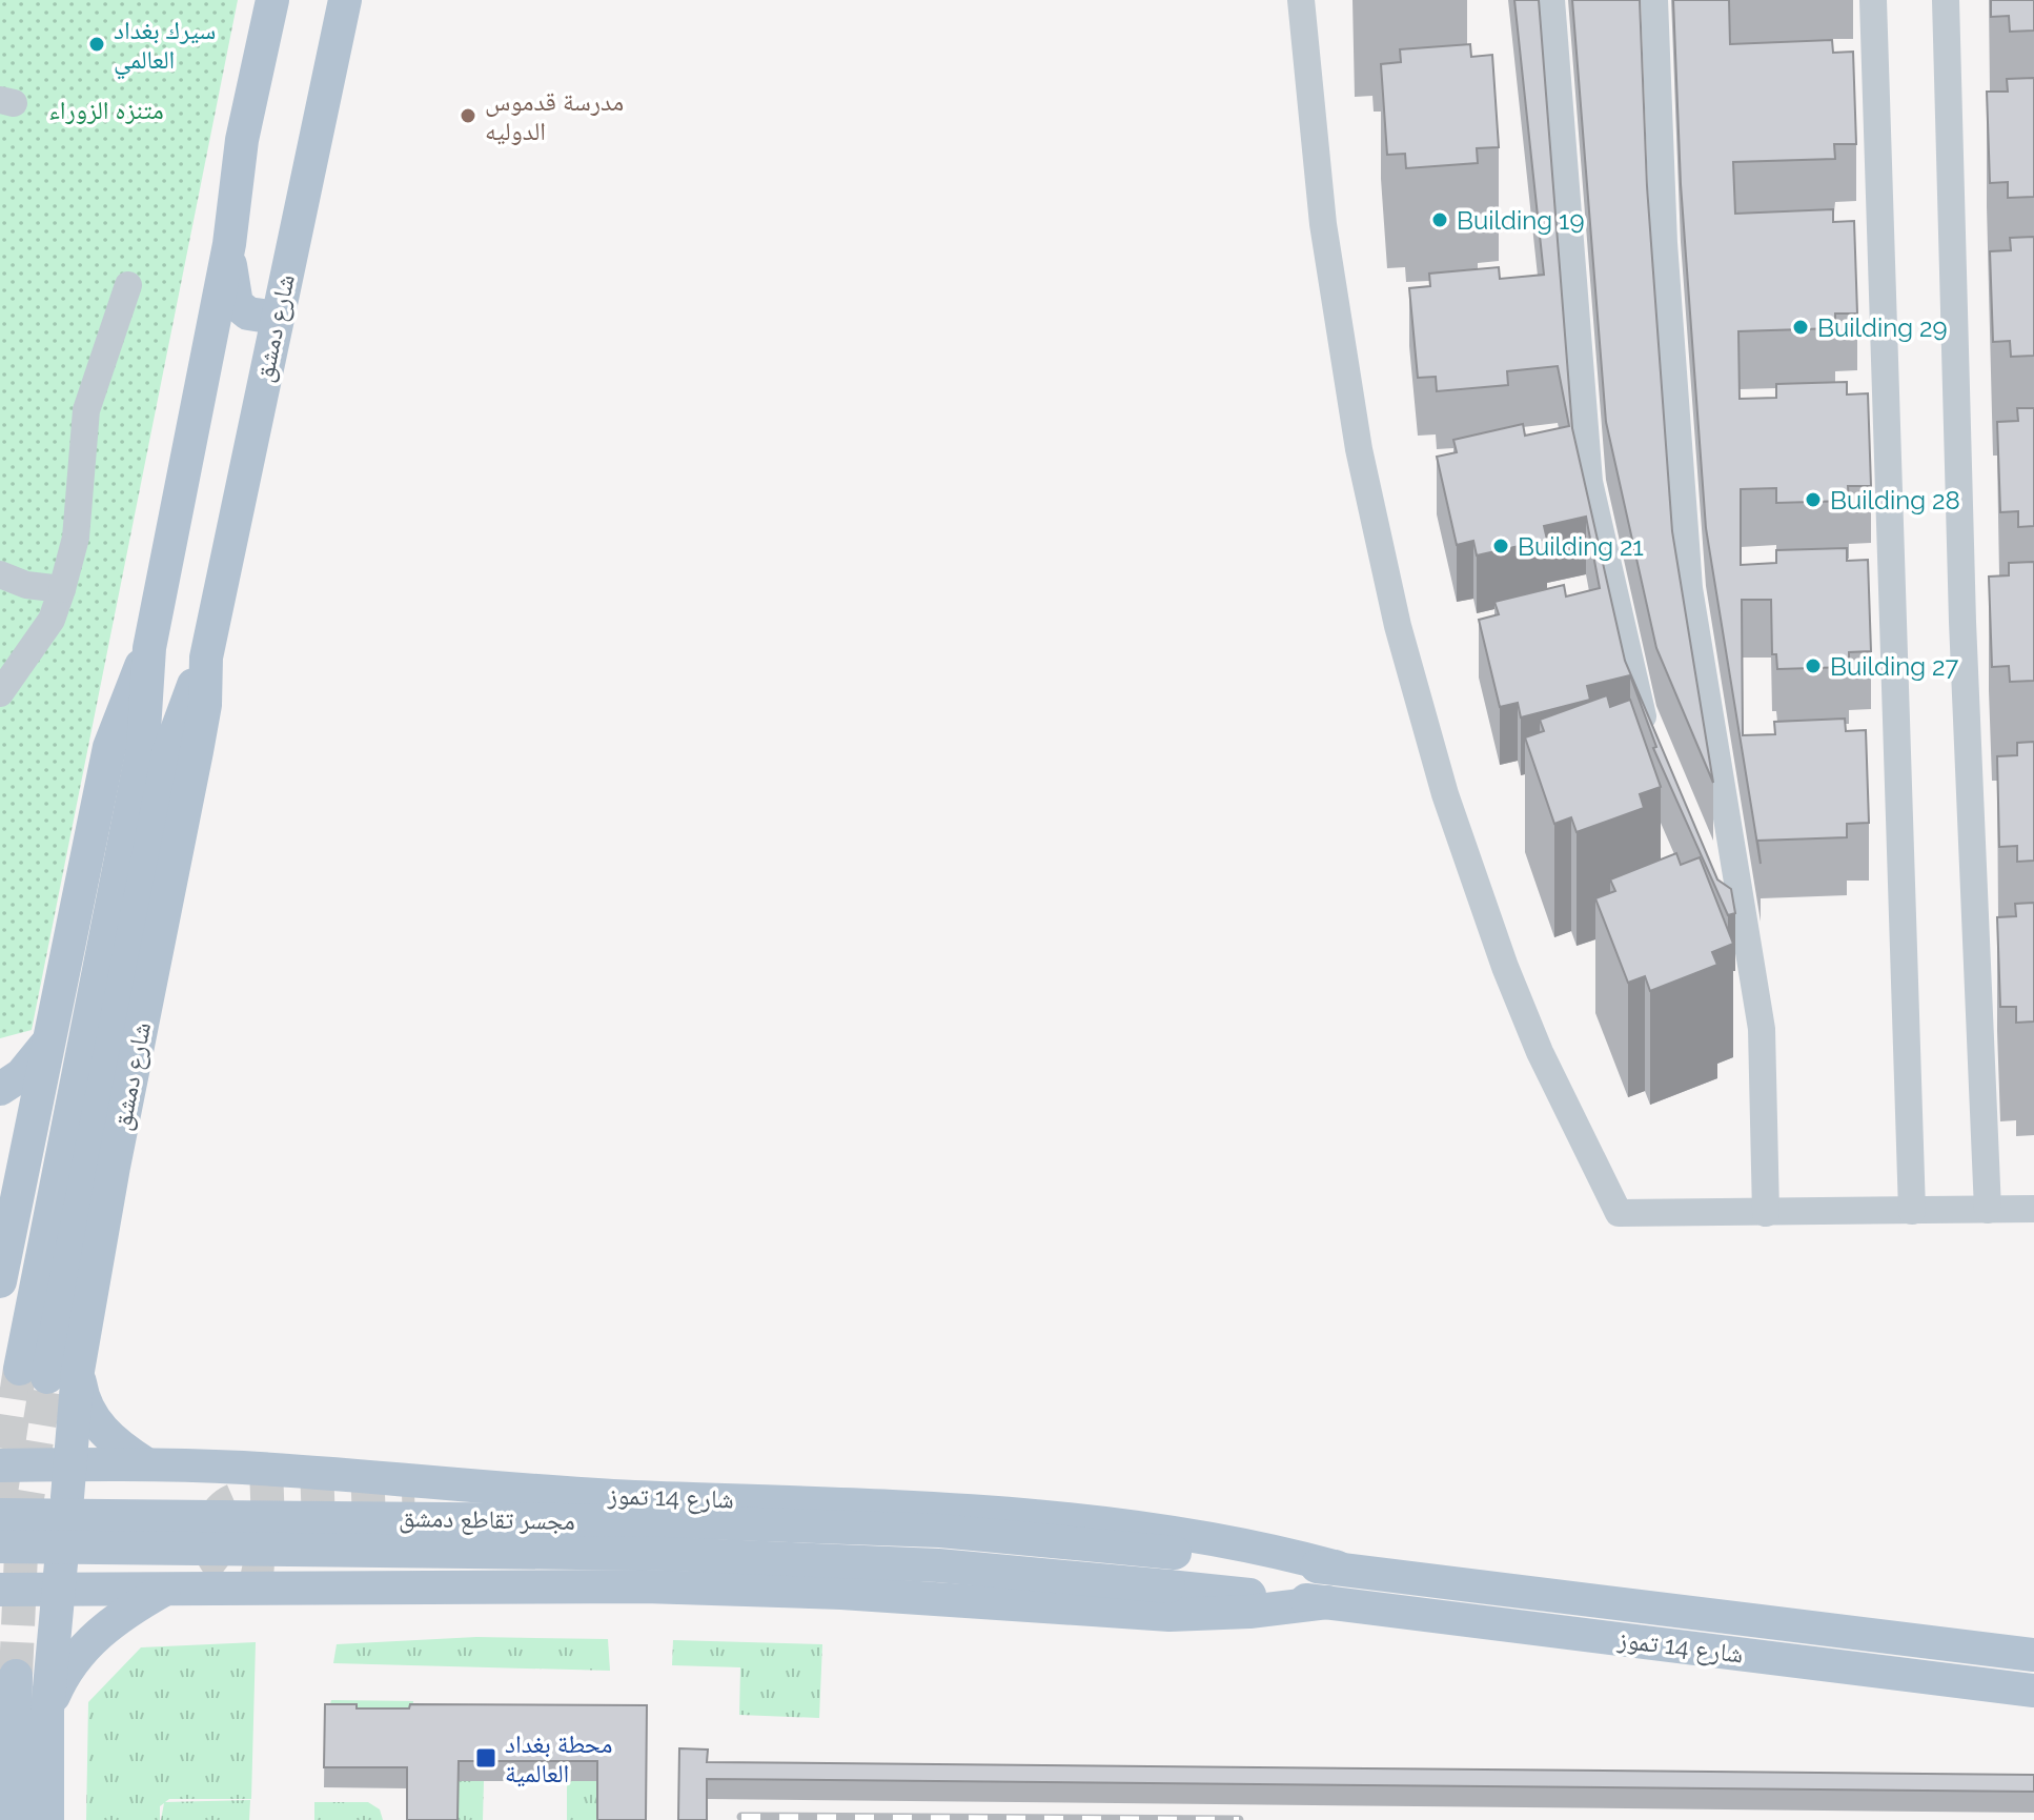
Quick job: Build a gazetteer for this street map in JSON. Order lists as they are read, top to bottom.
{
  "streets": {
    "main road": ["شارع دمشق", "شارع 14 تموز", "مجسر تقاطع دمشق"]
  },
  "crossings": [
    ["شارع دمشق", "شارع 14 تموز"],
    ["شارع 14 تموز", "مجسر تقاطع دمشق"]
  ],
  "parks": ["متنزه الزوراء"],
  "places": {
    "other": [
      "سيرك بغداد العالمي",
      "مدرسة قدموس الدوليه",
      "Building 19",
      "Building 29",
      "Building 28",
      "Building 21",
      "Building 27"
    ],
    "transit": ["محطة بغداد العالمية"]
  }
}
